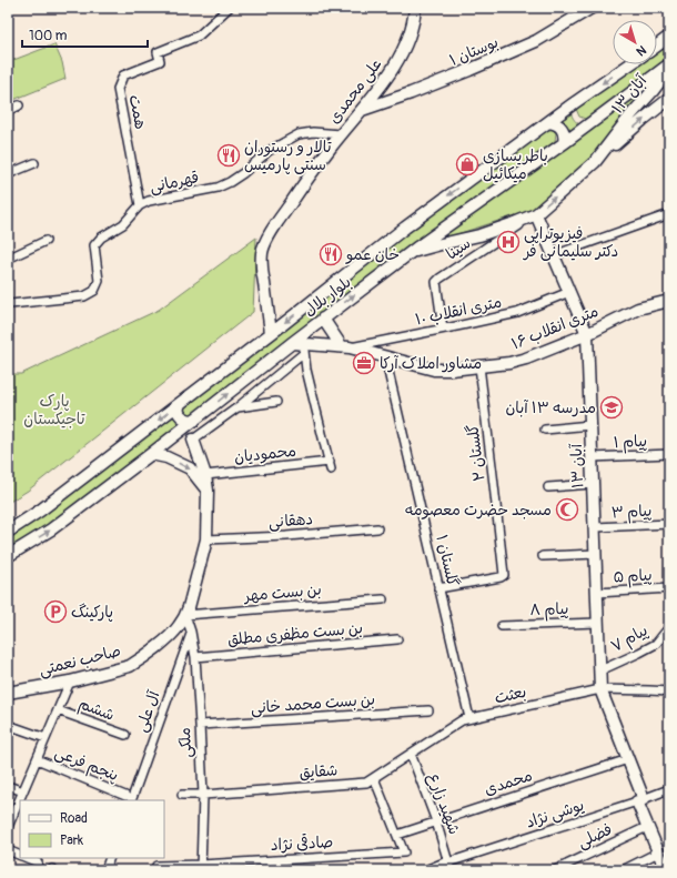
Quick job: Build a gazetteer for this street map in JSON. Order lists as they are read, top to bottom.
{
  "streets": {
    "street": [
      "بوستان ۱",
      "علی محمدی",
      "۱۳ آبان",
      "همت",
      "قهرمانی",
      "سینا",
      "بلوار بلال",
      "۱۰ متری انقلاب",
      "۱۶ متری انقلاب",
      "پیام ۱",
      "گلستان ۲",
      "محمودیان",
      "پیام ۳",
      "دهقانی",
      "گلستان ۱",
      "پیام ۵",
      "بن بست مهر",
      "پیام ۸",
      "بن بست مظفری مطلق",
      "پیام ۷",
      "صاحب نعمتی",
      "بعثت",
      "بن بست محمد خانی",
      "ششم",
      "آل علی",
      "ملکی",
      "پنجم فرعی",
      "شقایق",
      "محمدی",
      "شهید زارع",
      "یوشی نژاد",
      "فضلی",
      "صادقی نژاد"
    ]
  },
  "crossings": [
    ["بوستان ۱", "علی محمدی"],
    ["علی محمدی", "قهرمانی"],
    ["علی محمدی", "بلوار بلال"],
    ["۱۳ آبان", "سینا"],
    ["۱۳ آبان", "بلوار بلال"],
    ["۱۳ آبان", "۱۰ متری انقلاب"],
    ["۱۳ آبان", "۱۶ متری انقلاب"],
    ["۱۳ آبان", "پیام ۱"],
    ["۱۳ آبان", "پیام ۳"],
    ["۱۳ آبان", "پیام ۵"],
    ["۱۳ آبان", "پیام ۸"],
    ["۱۳ آبان", "پیام ۷"],
    ["۱۳ آبان", "بعثت"],
    ["۱۳ آبان", "محمدی"],
    ["۱۳ آبان", "یوشی نژاد"],
    ["۱۳ آبان", "فضلی"],
    ["همت", "قهرمانی"],
    ["سینا", "۱۰ متری انقلاب"],
    ["بلوار بلال", "۱۶ متری انقلاب"],
    ["۱۰ متری انقلاب", "۱۶ متری انقلاب"],
    ["۱۶ متری انقلاب", "گلستان ۲"],
    ["۱۶ متری انقلاب", "محمودیان"],
    ["۱۶ متری انقلاب", "گلستان ۱"],
    ["گلستان ۲", "گلستان ۱"],
    ["گلستان ۱", "بعثت"],
    ["بن بست مهر", "صاحب نعمتی"],
    ["بن بست مهر", "ملکی"],
    ["بن بست مظفری مطلق", "ملکی"],
    ["صاحب نعمتی", "ملکی"],
    ["بعثت", "شقایق"],
    ["بعثت", "شهید زارع"],
    ["بن بست محمد خانی", "ملکی"],
    ["آل علی", "ملکی"],
    ["آل علی", "پنجم فرعی"],
    ["ملکی", "شقایق"],
    ["ملکی", "صادقی نژاد"],
    ["محمدی", "شهید زارع"],
    ["محمدی", "صادقی نژاد"],
    ["شهید زارع", "یوشی نژاد"]
  ],
  "parks": ["پارک تاجیکستان"],
  "places": {
    "restaurant": ["تالار و رستوران سنتی پارمیس", "خان عمو"],
    "shop": ["باطریسازی میکائیل"],
    "hospital": ["فیزیوتراپی دکتر سلیمانی فر"],
    "office": ["مشاور املاک آرکا"],
    "school or university": ["مدرسه ۱۳ آبان"],
    "mosque": ["مسجد حضرت معصومه"],
    "parking": ["پارکینگ"]
  },
  "legend": ["Road", "Park"],
  "scale_bar": "100 m",
  "north": "bottom right"
}
